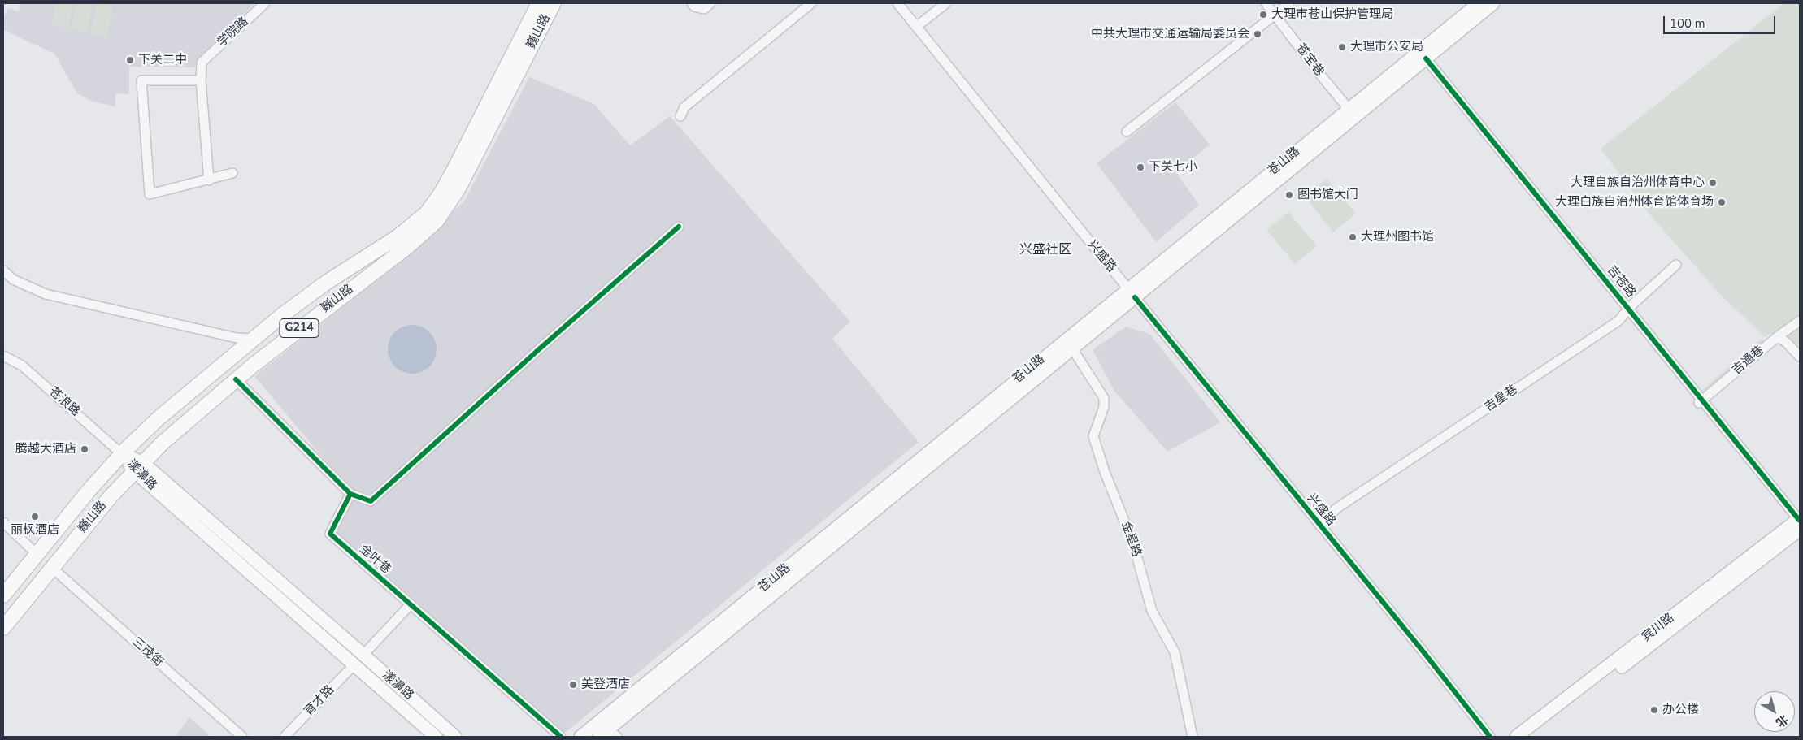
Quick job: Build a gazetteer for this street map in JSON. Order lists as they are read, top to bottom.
{
  "streets": {
    "highway": ["巍山路", "G214"],
    "main road": ["苍山路", "漾濞路", "宾川路"],
    "street": [
      "学院路",
      "苍宝巷",
      "兴盛路",
      "吉苍路",
      "吉通巷",
      "吉星巷",
      "苍浪路",
      "金星路",
      "金叶巷",
      "三茂街",
      "育才路"
    ]
  },
  "crossings": [
    ["巍山路", "苍浪路"],
    ["巍山路", "漾濞路"],
    ["巍山路", "三茂街"],
    ["苍宝巷", "苍山路"],
    ["苍山路", "兴盛路"],
    ["苍山路", "吉苍路"],
    ["苍山路", "金星路"],
    ["兴盛路", "吉星巷"],
    ["吉苍路", "吉通巷"],
    ["吉苍路", "吉星巷"],
    ["吉苍路", "宾川路"],
    ["苍浪路", "漾濞路"],
    ["漾濞路", "育才路"]
  ],
  "districts": ["兴盛社区"],
  "places": [
    "大理市苍山保护管理局",
    "中共大理市交通运输局委员会",
    "大理市公安局",
    "下关二中",
    "下关七小",
    "大理自族自治州体育中心",
    "图书馆大门",
    "大理白族自治州体育馆体育场",
    "大理州图书馆",
    "腾越大酒店",
    "丽枫酒店",
    "美登酒店",
    "办公楼"
  ],
  "scale_bar": "100 m",
  "north": "bottom right"
}
